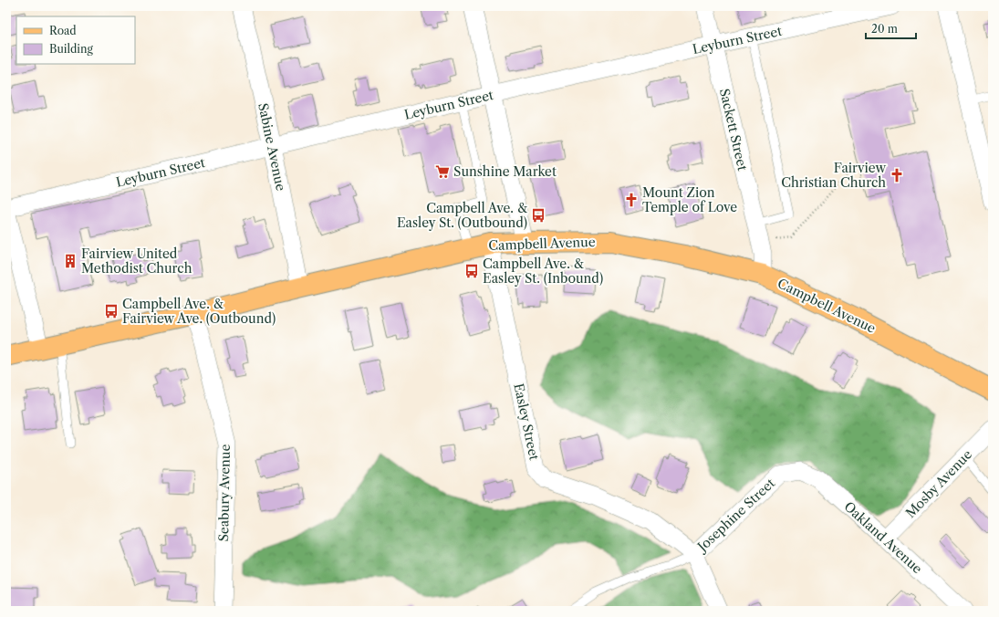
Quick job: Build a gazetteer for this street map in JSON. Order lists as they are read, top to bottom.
{
  "streets": {
    "main road": ["Campbell Avenue"],
    "street": [
      "Leyburn Street",
      "Sackett Street",
      "Sabine Avenue",
      "Easley Street",
      "Mosby Avenue",
      "Seabury Avenue",
      "Josephine Street",
      "Oakland Avenue"
    ]
  },
  "crossings": [
    ["Leyburn Street", "Sackett Street"],
    ["Leyburn Street", "Sabine Avenue"],
    ["Sackett Street", "Campbell Avenue"],
    ["Sabine Avenue", "Campbell Avenue"],
    ["Campbell Avenue", "Easley Street"],
    ["Campbell Avenue", "Seabury Avenue"],
    ["Easley Street", "Josephine Street"],
    ["Mosby Avenue", "Oakland Avenue"],
    ["Josephine Street", "Oakland Avenue"]
  ],
  "places": {
    "supermarket": ["Sunshine Market"],
    "church": ["Fairview Christian Church", "Mount Zion Temple of Love"],
    "bus stop": ["Campbell Ave. & Easley St. (Outbound)", "Campbell Ave. & Easley St. (Inbound)", "Campbell Ave. & Fairview Ave. (Outbound)"],
    "building": ["Fairview United Methodist Church"]
  },
  "legend": ["Road", "Building"],
  "scale_bar": "20 m"
}
